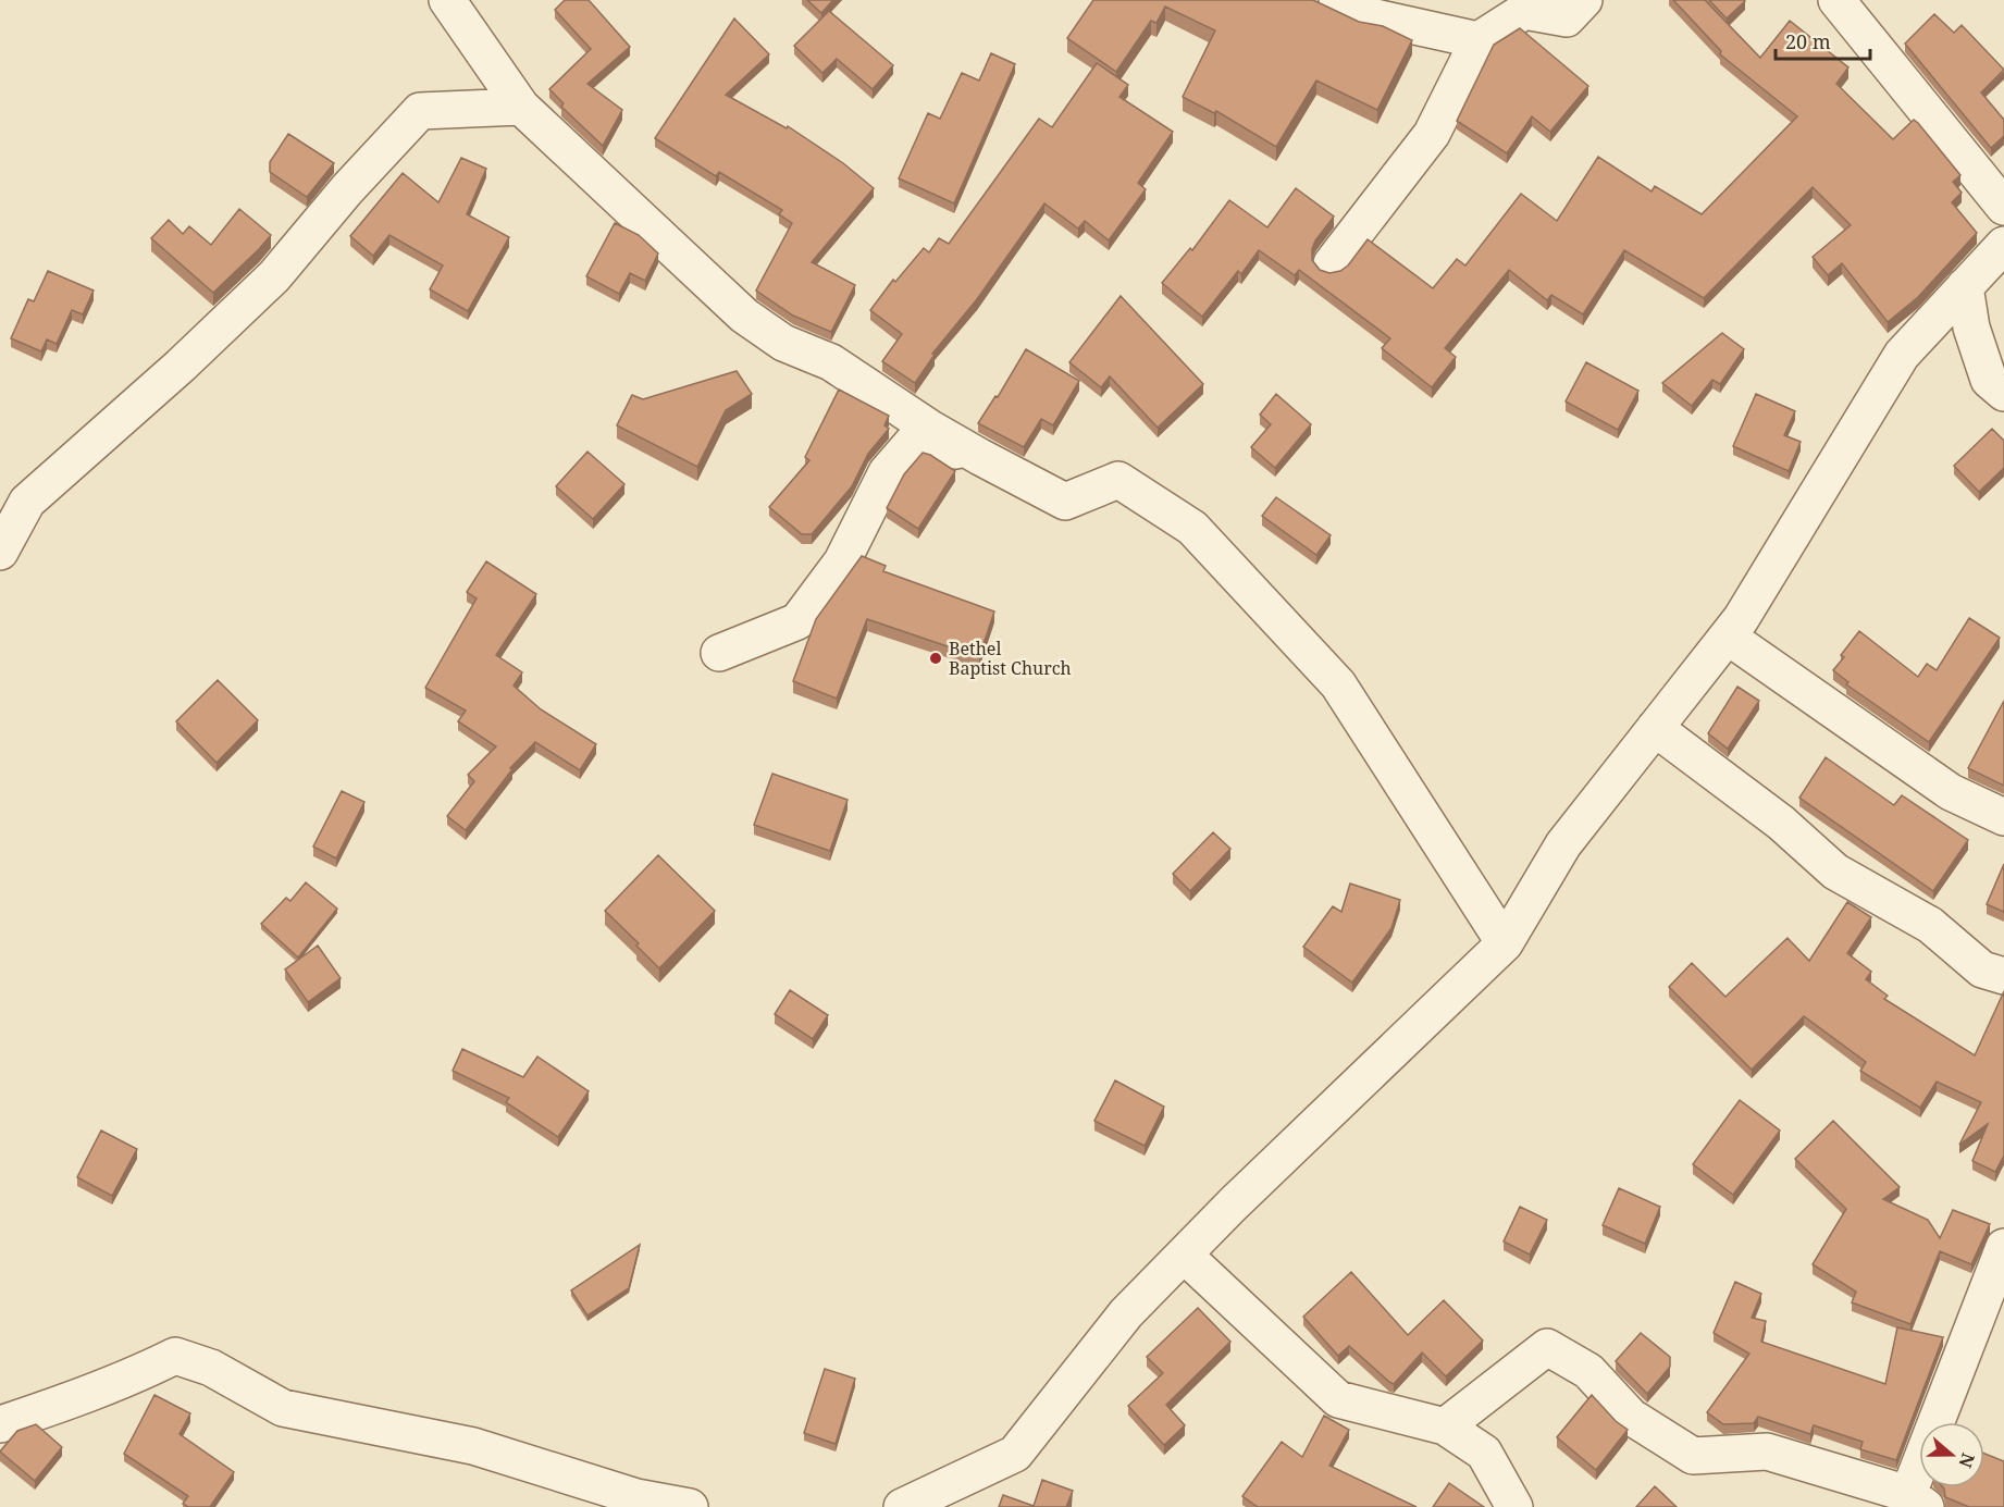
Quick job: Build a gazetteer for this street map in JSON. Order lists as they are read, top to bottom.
{
  "places": ["Bethel Baptist Church"],
  "scale_bar": "20 m",
  "north": "right"
}
